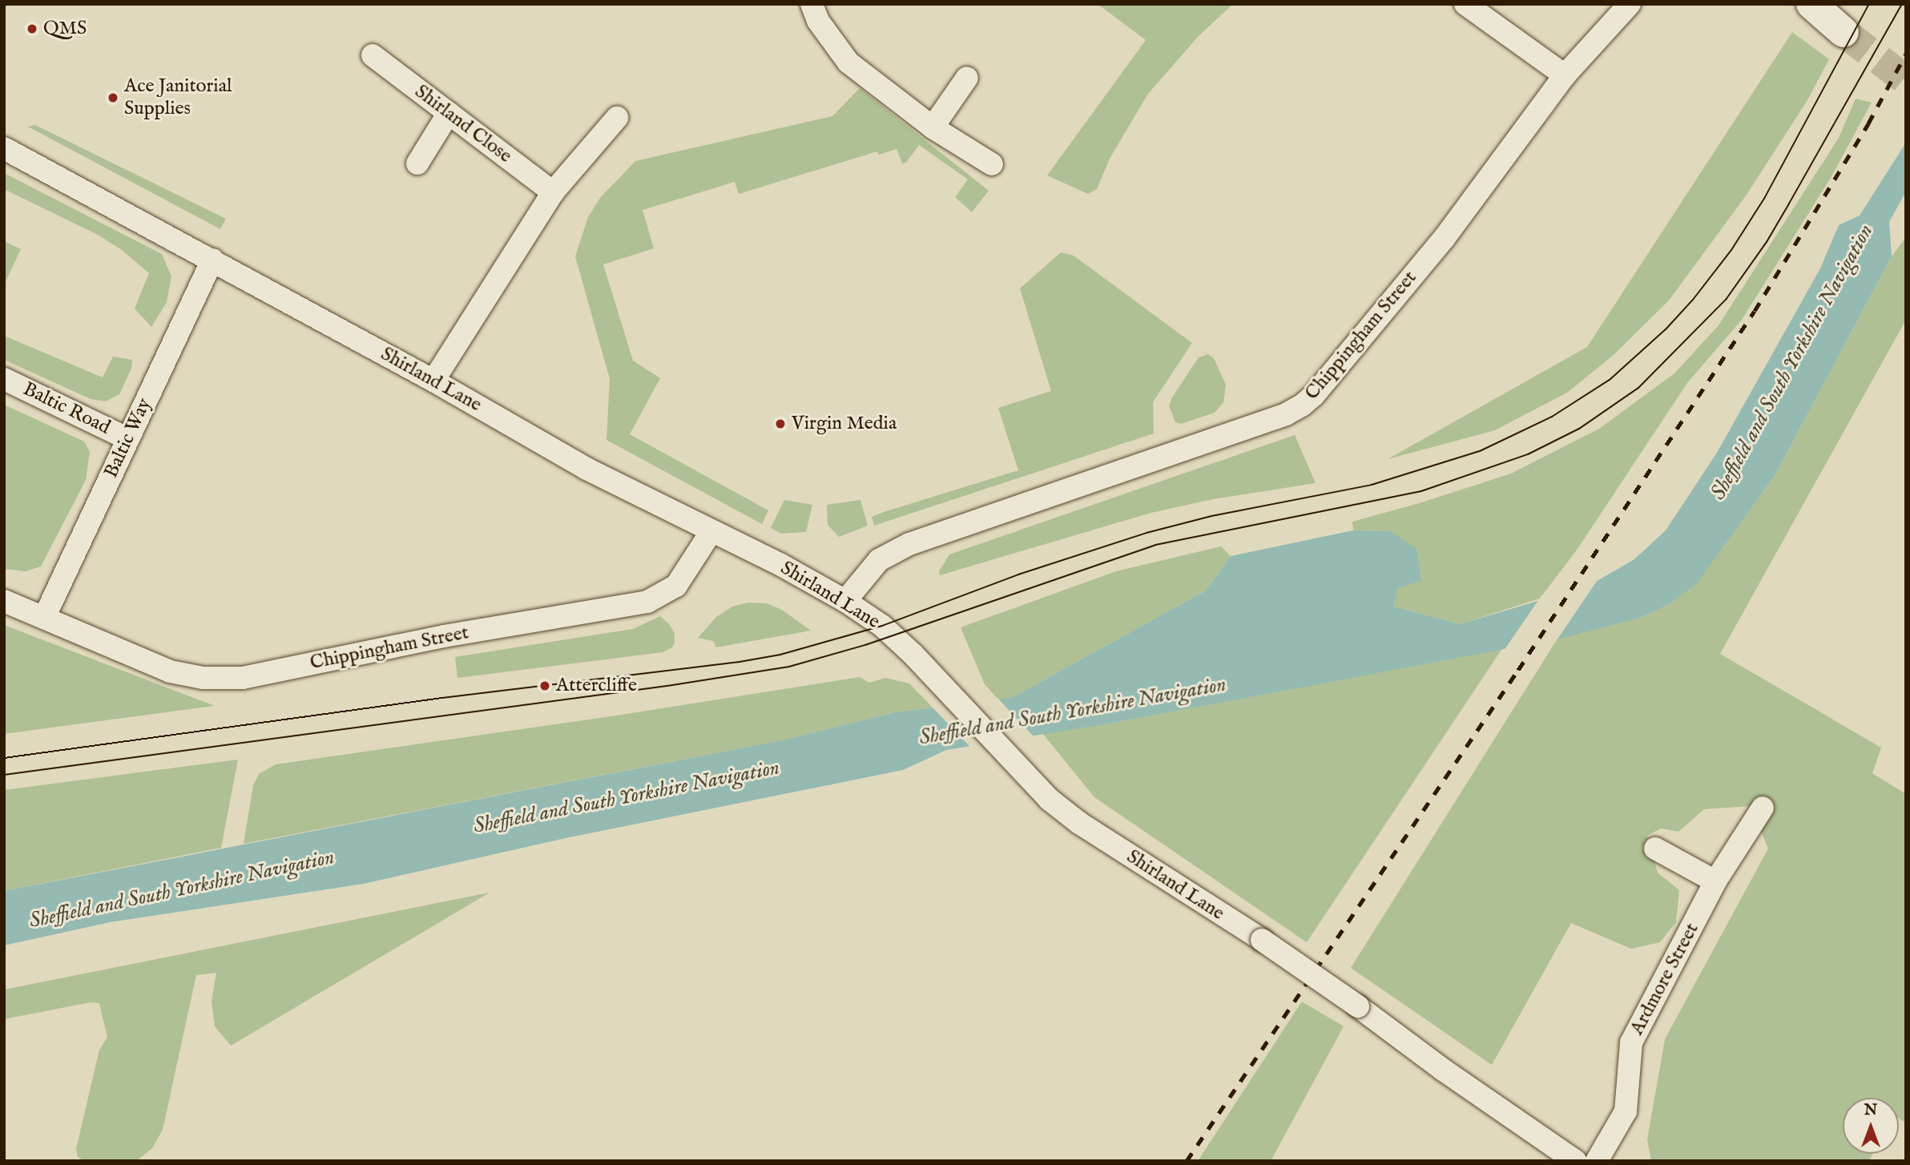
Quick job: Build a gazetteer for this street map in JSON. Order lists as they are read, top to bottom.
{
  "streets": {
    "street": [
      "Shirland Close",
      "Chippingham Street",
      "Shirland Lane",
      "Baltic Road",
      "Baltic Way",
      "Ardmore Street"
    ]
  },
  "crossings": [
    ["Chippingham Street", "Shirland Lane"],
    ["Chippingham Street", "Baltic Way"],
    ["Shirland Lane", "Baltic Way"],
    ["Baltic Road", "Baltic Way"]
  ],
  "water": ["Sheffield and South Yorkshire Navigation"],
  "places": [
    "QMS",
    "Ace Janitorial Supplies",
    "Virgin Media",
    "Attercliffe"
  ],
  "north": "top"
}
